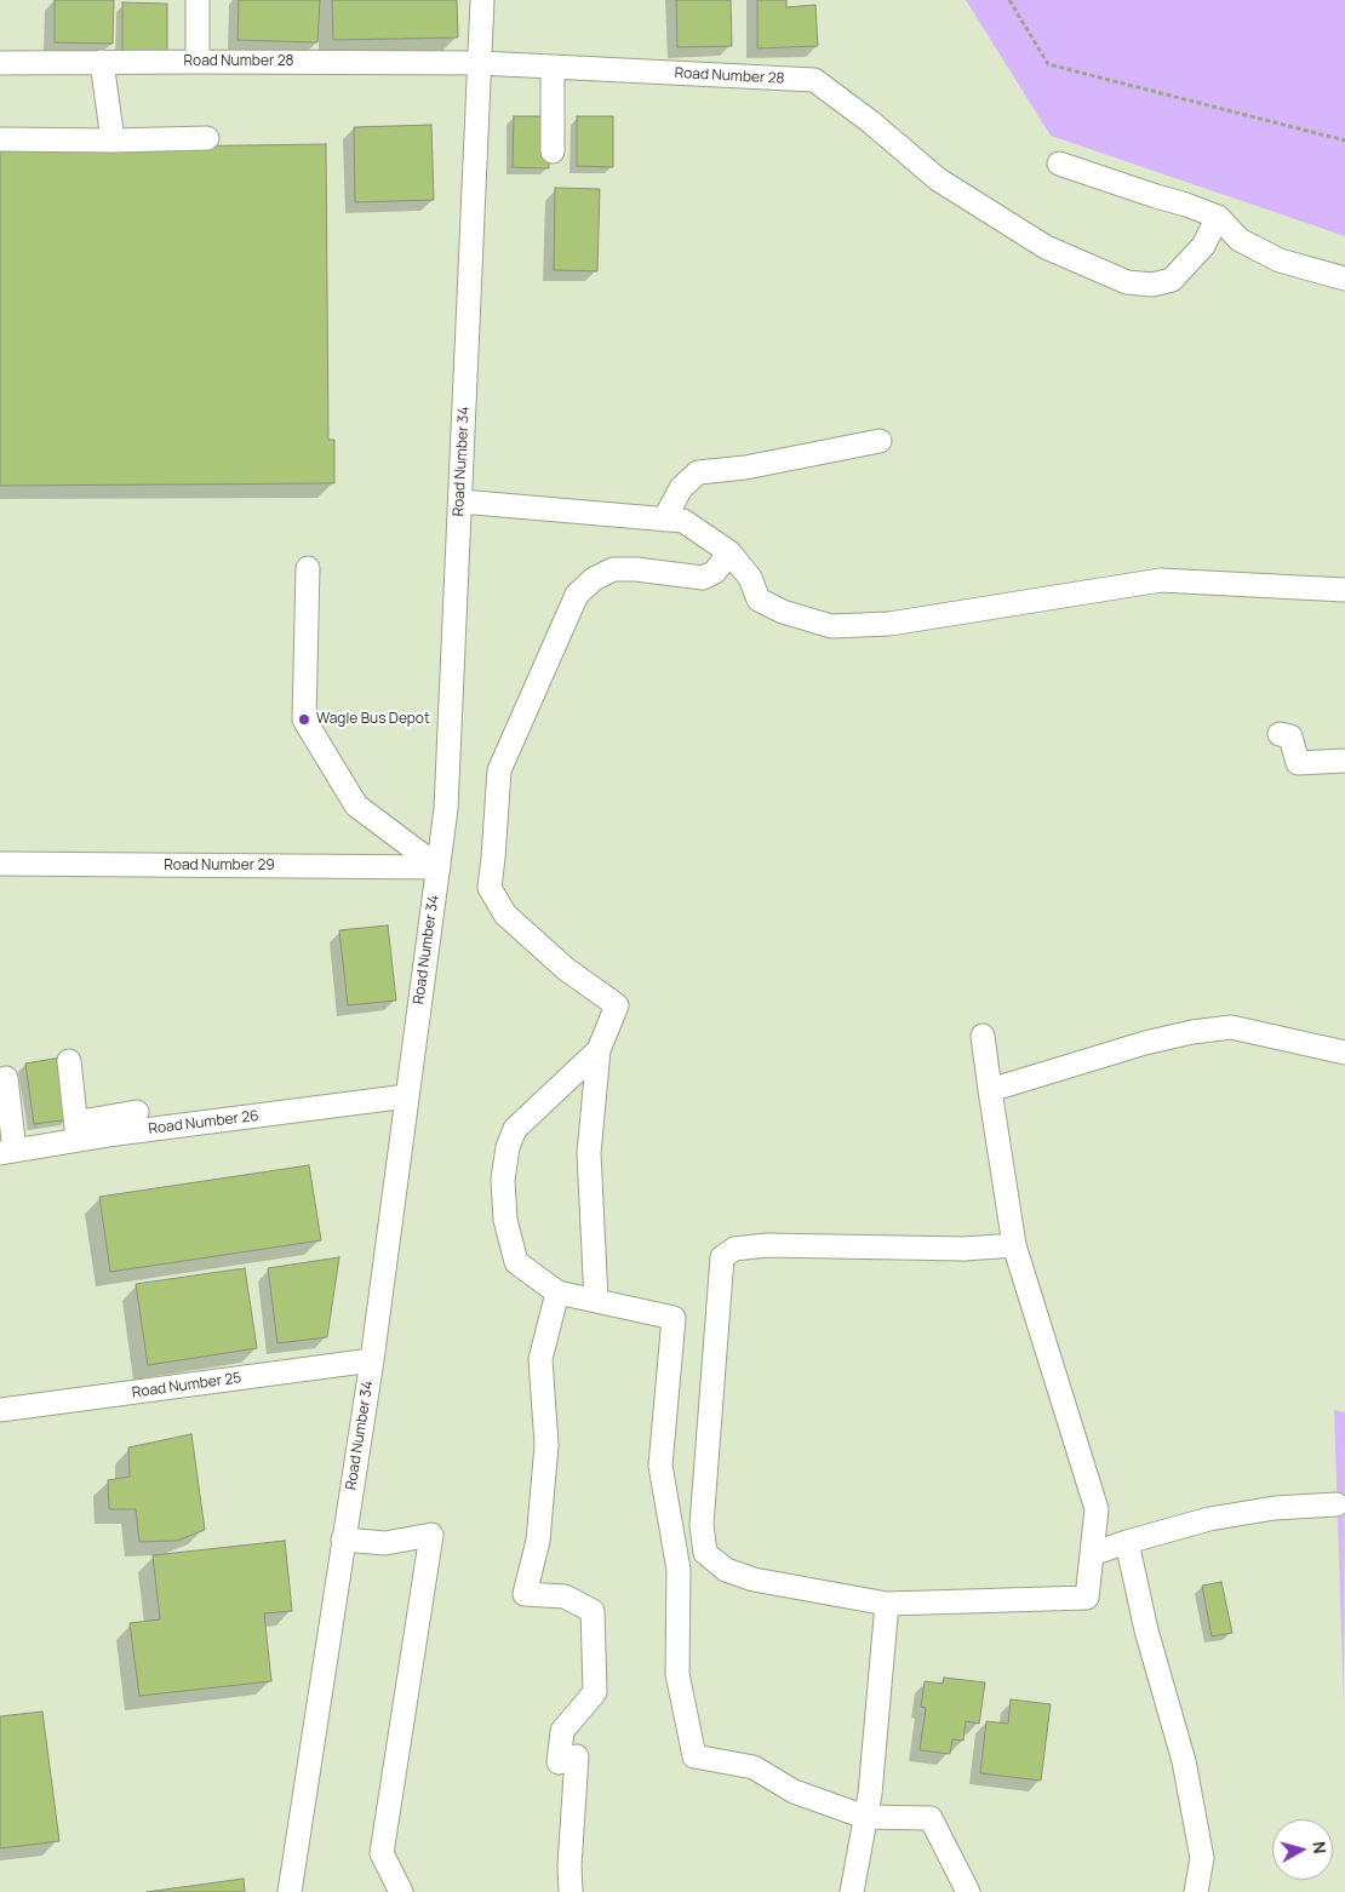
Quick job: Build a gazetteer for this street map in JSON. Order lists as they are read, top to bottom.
{
  "streets": {
    "street": [
      "Road Number 28",
      "Road Number 34",
      "Road Number 29",
      "Road Number 26",
      "Road Number 25"
    ]
  },
  "crossings": [
    ["Road Number 28", "Road Number 34"],
    ["Road Number 34", "Road Number 29"],
    ["Road Number 34", "Road Number 26"],
    ["Road Number 34", "Road Number 25"]
  ],
  "places": ["Wagle Bus Depot"],
  "north": "right"
}
